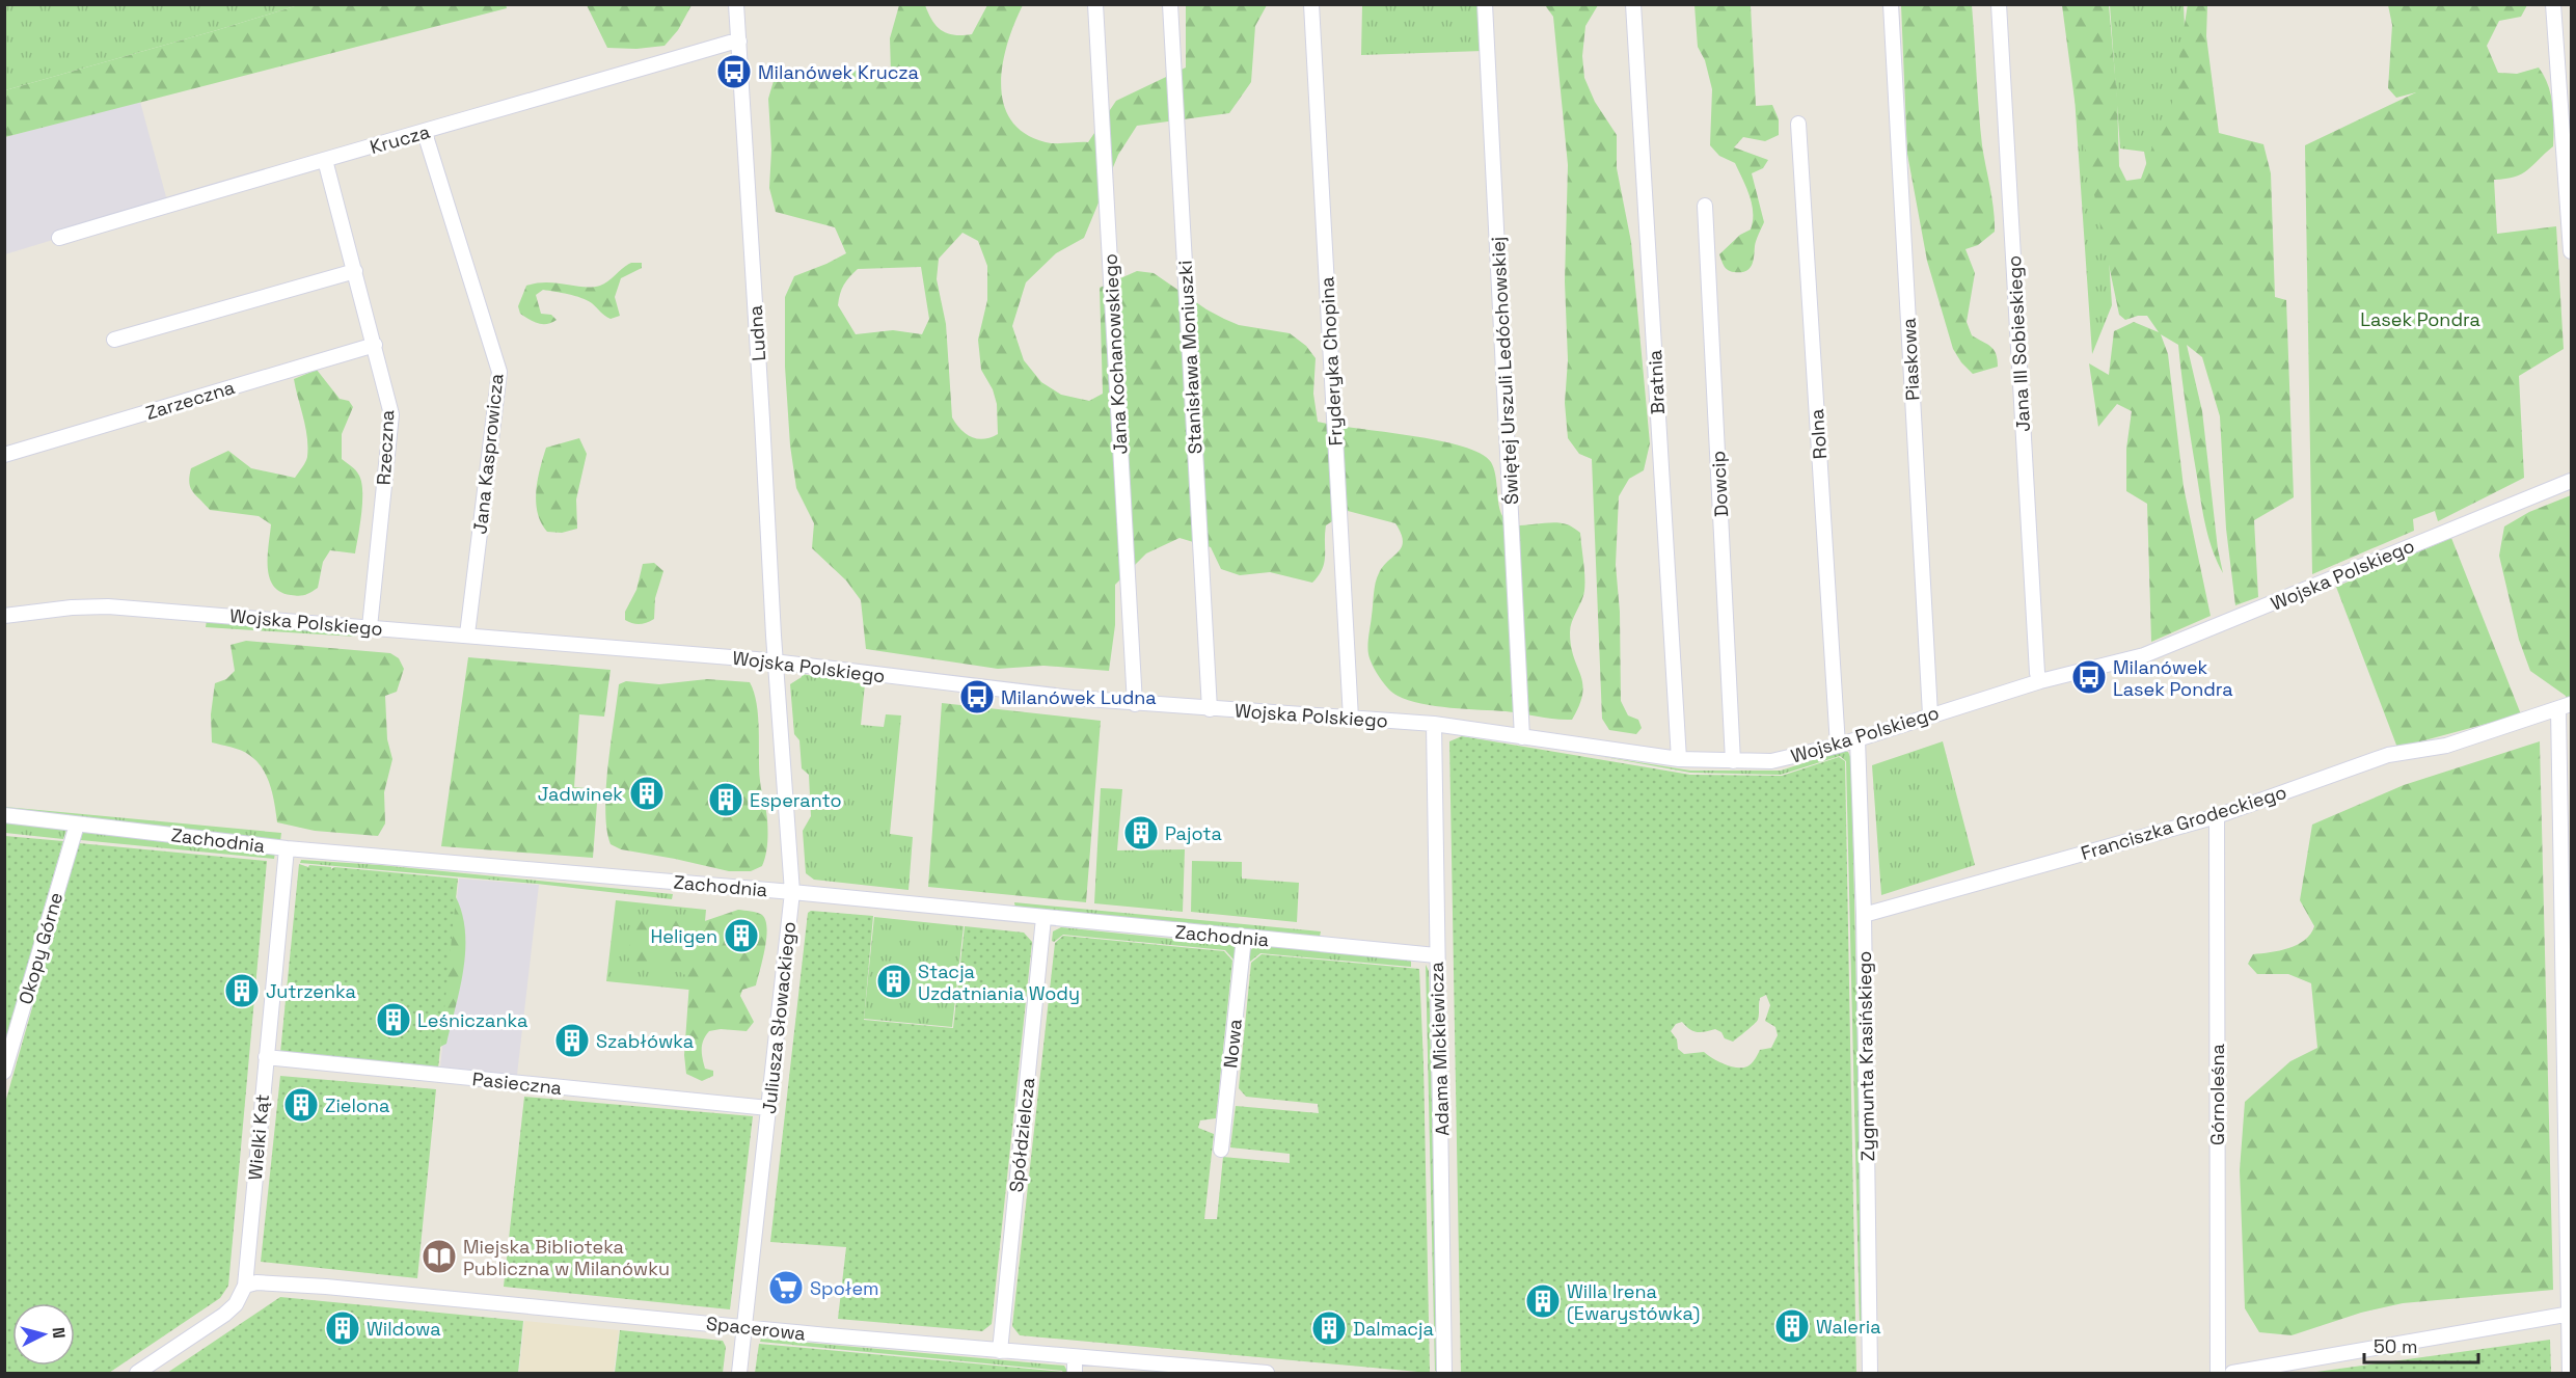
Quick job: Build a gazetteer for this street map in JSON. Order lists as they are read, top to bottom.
{
  "streets": {
    "street": [
      "Krucza",
      "Ludna",
      "Jana III Sobieskiego",
      "Jana Kochanowskiego",
      "Stanisława Moniuszki",
      "Piaskowa",
      "Fryderyka Chopina",
      "Świętej Urszuli Ledóchowskiej",
      "Bratnia",
      "Zarzeczna",
      "Rolna",
      "Rzeczna",
      "Jana Kasprowicza",
      "Dowcip",
      "Wojska Polskiego",
      "Franciszka Grodeckiego",
      "Zachodnia",
      "Okopy Górne",
      "Juliusza Słowackiego",
      "Nowa",
      "Adama Mickiewicza",
      "Zygmunta Krasińskiego",
      "Pasieczna",
      "Górnoleśna",
      "Spółdzielcza",
      "Wielki Kąt",
      "Spacerowa"
    ]
  },
  "crossings": [
    ["Krucza", "Ludna"],
    ["Krucza", "Rzeczna"],
    ["Krucza", "Jana Kasprowicza"],
    ["Ludna", "Wojska Polskiego"],
    ["Ludna", "Juliusza Słowackiego"],
    ["Jana III Sobieskiego", "Wojska Polskiego"],
    ["Jana Kochanowskiego", "Wojska Polskiego"],
    ["Stanisława Moniuszki", "Wojska Polskiego"],
    ["Piaskowa", "Wojska Polskiego"],
    ["Fryderyka Chopina", "Wojska Polskiego"],
    ["Świętej Urszuli Ledóchowskiej", "Wojska Polskiego"],
    ["Bratnia", "Wojska Polskiego"],
    ["Zarzeczna", "Rzeczna"],
    ["Rolna", "Wojska Polskiego"],
    ["Rzeczna", "Wojska Polskiego"],
    ["Jana Kasprowicza", "Wojska Polskiego"],
    ["Dowcip", "Wojska Polskiego"],
    ["Wojska Polskiego", "Juliusza Słowackiego"],
    ["Wojska Polskiego", "Adama Mickiewicza"],
    ["Wojska Polskiego", "Zygmunta Krasińskiego"],
    ["Franciszka Grodeckiego", "Zygmunta Krasińskiego"],
    ["Franciszka Grodeckiego", "Górnoleśna"],
    ["Zachodnia", "Okopy Górne"],
    ["Zachodnia", "Juliusza Słowackiego"],
    ["Zachodnia", "Nowa"],
    ["Zachodnia", "Adama Mickiewicza"],
    ["Zachodnia", "Spółdzielcza"],
    ["Zachodnia", "Wielki Kąt"],
    ["Juliusza Słowackiego", "Pasieczna"],
    ["Juliusza Słowackiego", "Spacerowa"],
    ["Pasieczna", "Wielki Kąt"],
    ["Spółdzielcza", "Spacerowa"],
    ["Wielki Kąt", "Spacerowa"]
  ],
  "parks": ["Lasek Pondra"],
  "places": {
    "bus stop": ["Milanówek Krucza", "Milanówek Lasek Pondra", "Milanówek Ludna"],
    "building": [
      "Jadwinek",
      "Esperanto",
      "Pajota",
      "Heligen",
      "Stacja Uzdatniania Wody",
      "Jutrzenka",
      "Leśniczanka",
      "Szabłówka",
      "Zielona",
      "Willa Irena (Ewarystówka)",
      "Waleria",
      "Wildowa",
      "Dalmacja"
    ],
    "library": ["Miejska Biblioteka Publiczna w Milanówku"],
    "supermarket": ["Społem"]
  },
  "scale_bar": "50 m",
  "north": "right"
}
